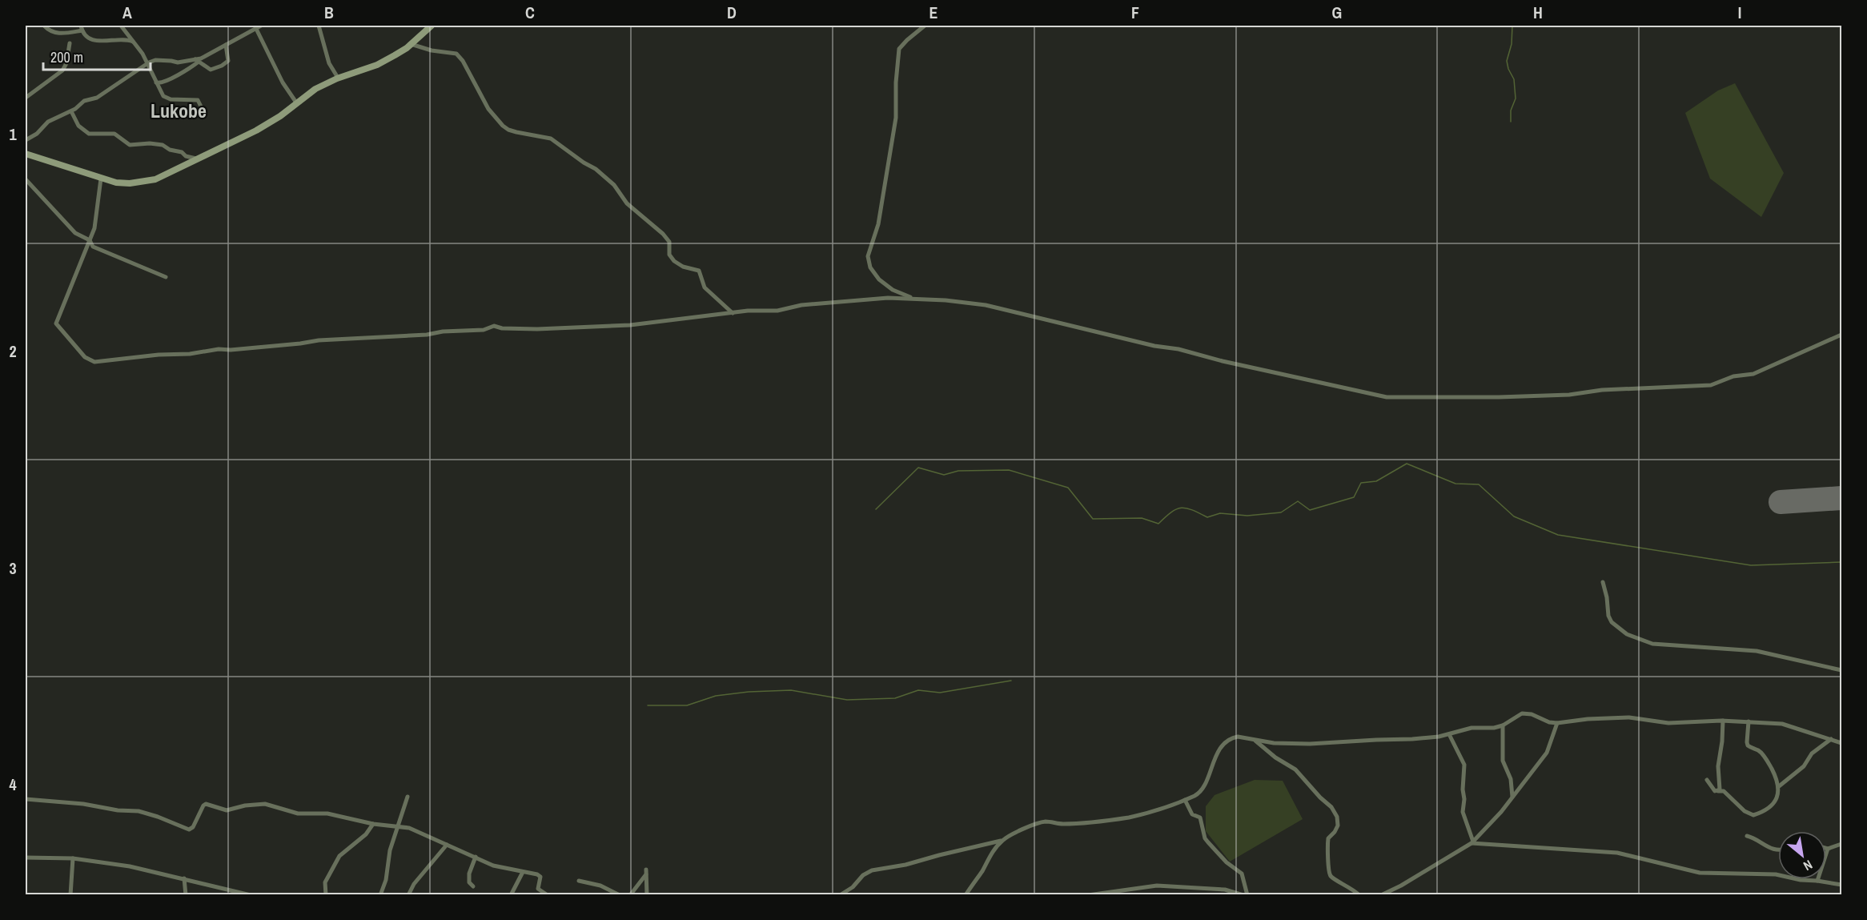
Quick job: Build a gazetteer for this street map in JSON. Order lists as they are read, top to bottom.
{
  "districts": ["Lukobe"],
  "scale_bar": "200 m",
  "north": "bottom right",
  "grid": {
    "columns": [
      "A",
      "B",
      "C",
      "D",
      "E",
      "F",
      "G",
      "H",
      "I"
    ],
    "rows": [
      "1",
      "2",
      "3",
      "4"
    ]
  }
}
